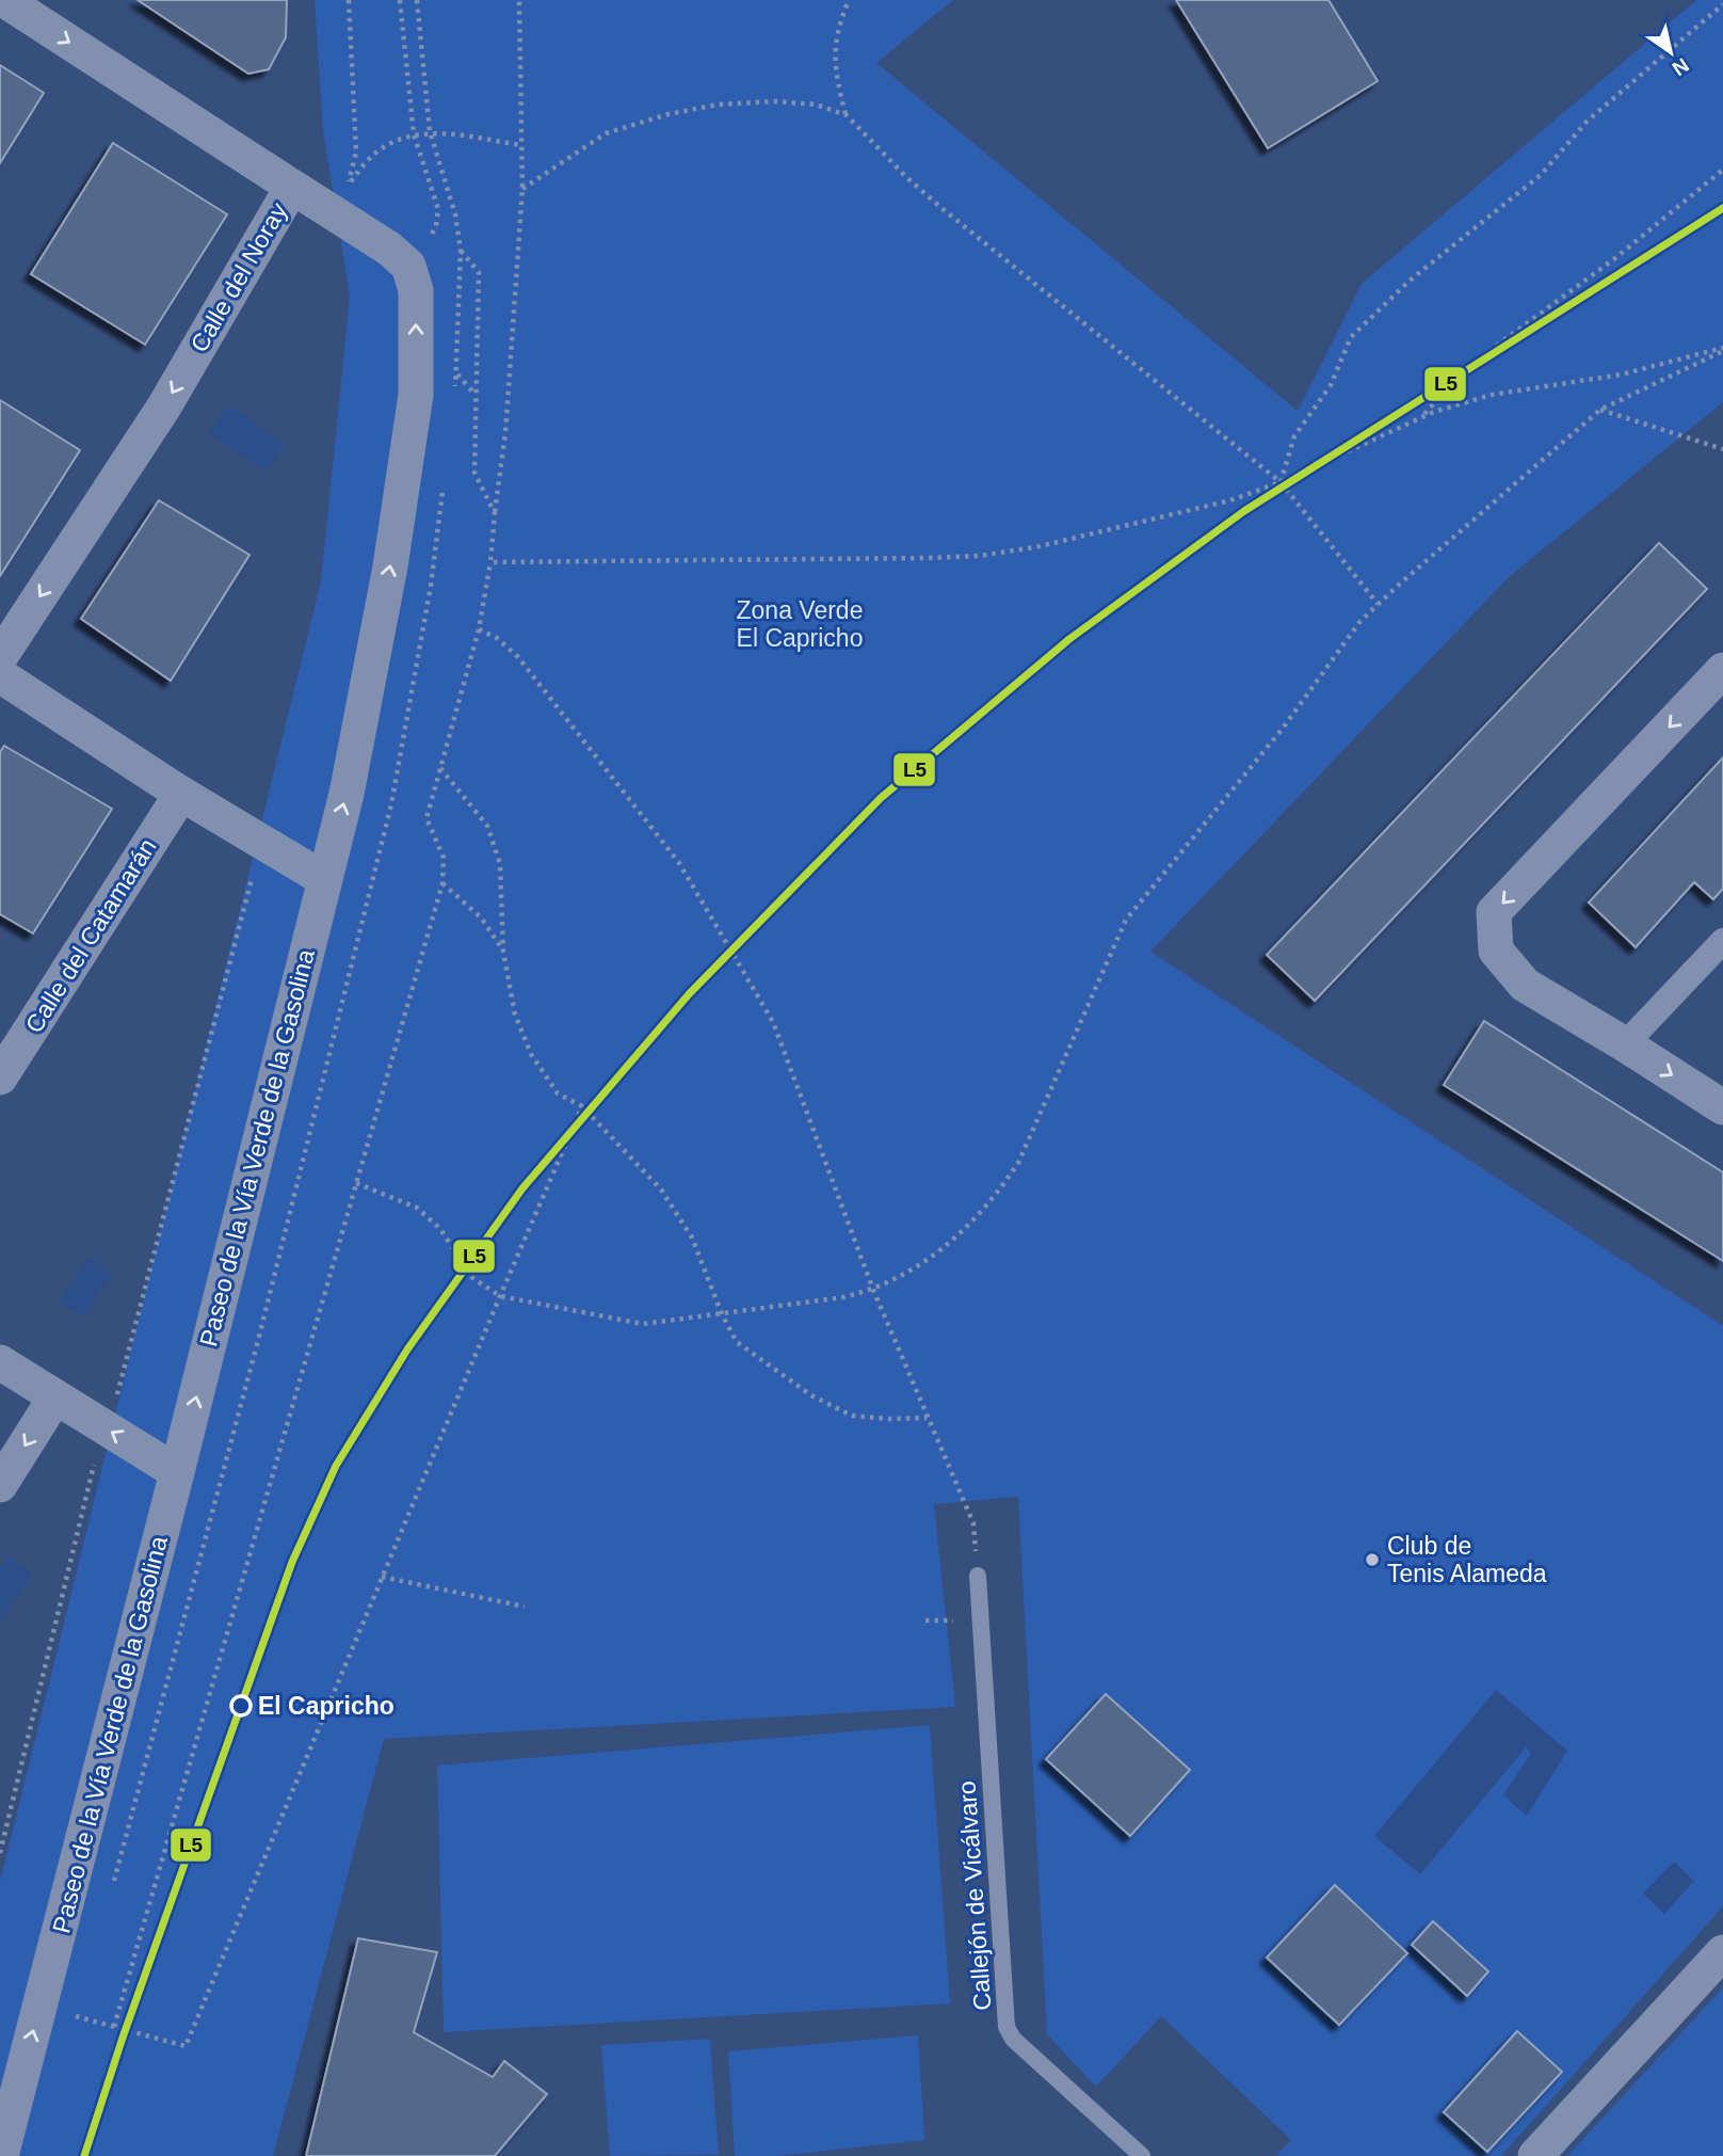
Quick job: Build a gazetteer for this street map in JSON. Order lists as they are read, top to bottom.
{
  "streets": {
    "street": ["Calle del Noray", "Calle del Catamarán", "Paseo de la Vía Verde de la Gasolina"],
    "lane": ["Callejón de Vicálvaro"]
  },
  "crossings": [
    ["Calle del Noray", "Paseo de la Vía Verde de la Gasolina"]
  ],
  "one_way": ["Paseo de la Vía Verde de la Gasolina"],
  "parks": ["Zona Verde El Capricho"],
  "places": ["Club de Tenis Alameda", "El Capricho"],
  "lines": ["transit line L5"],
  "north": "bottom right"
}
